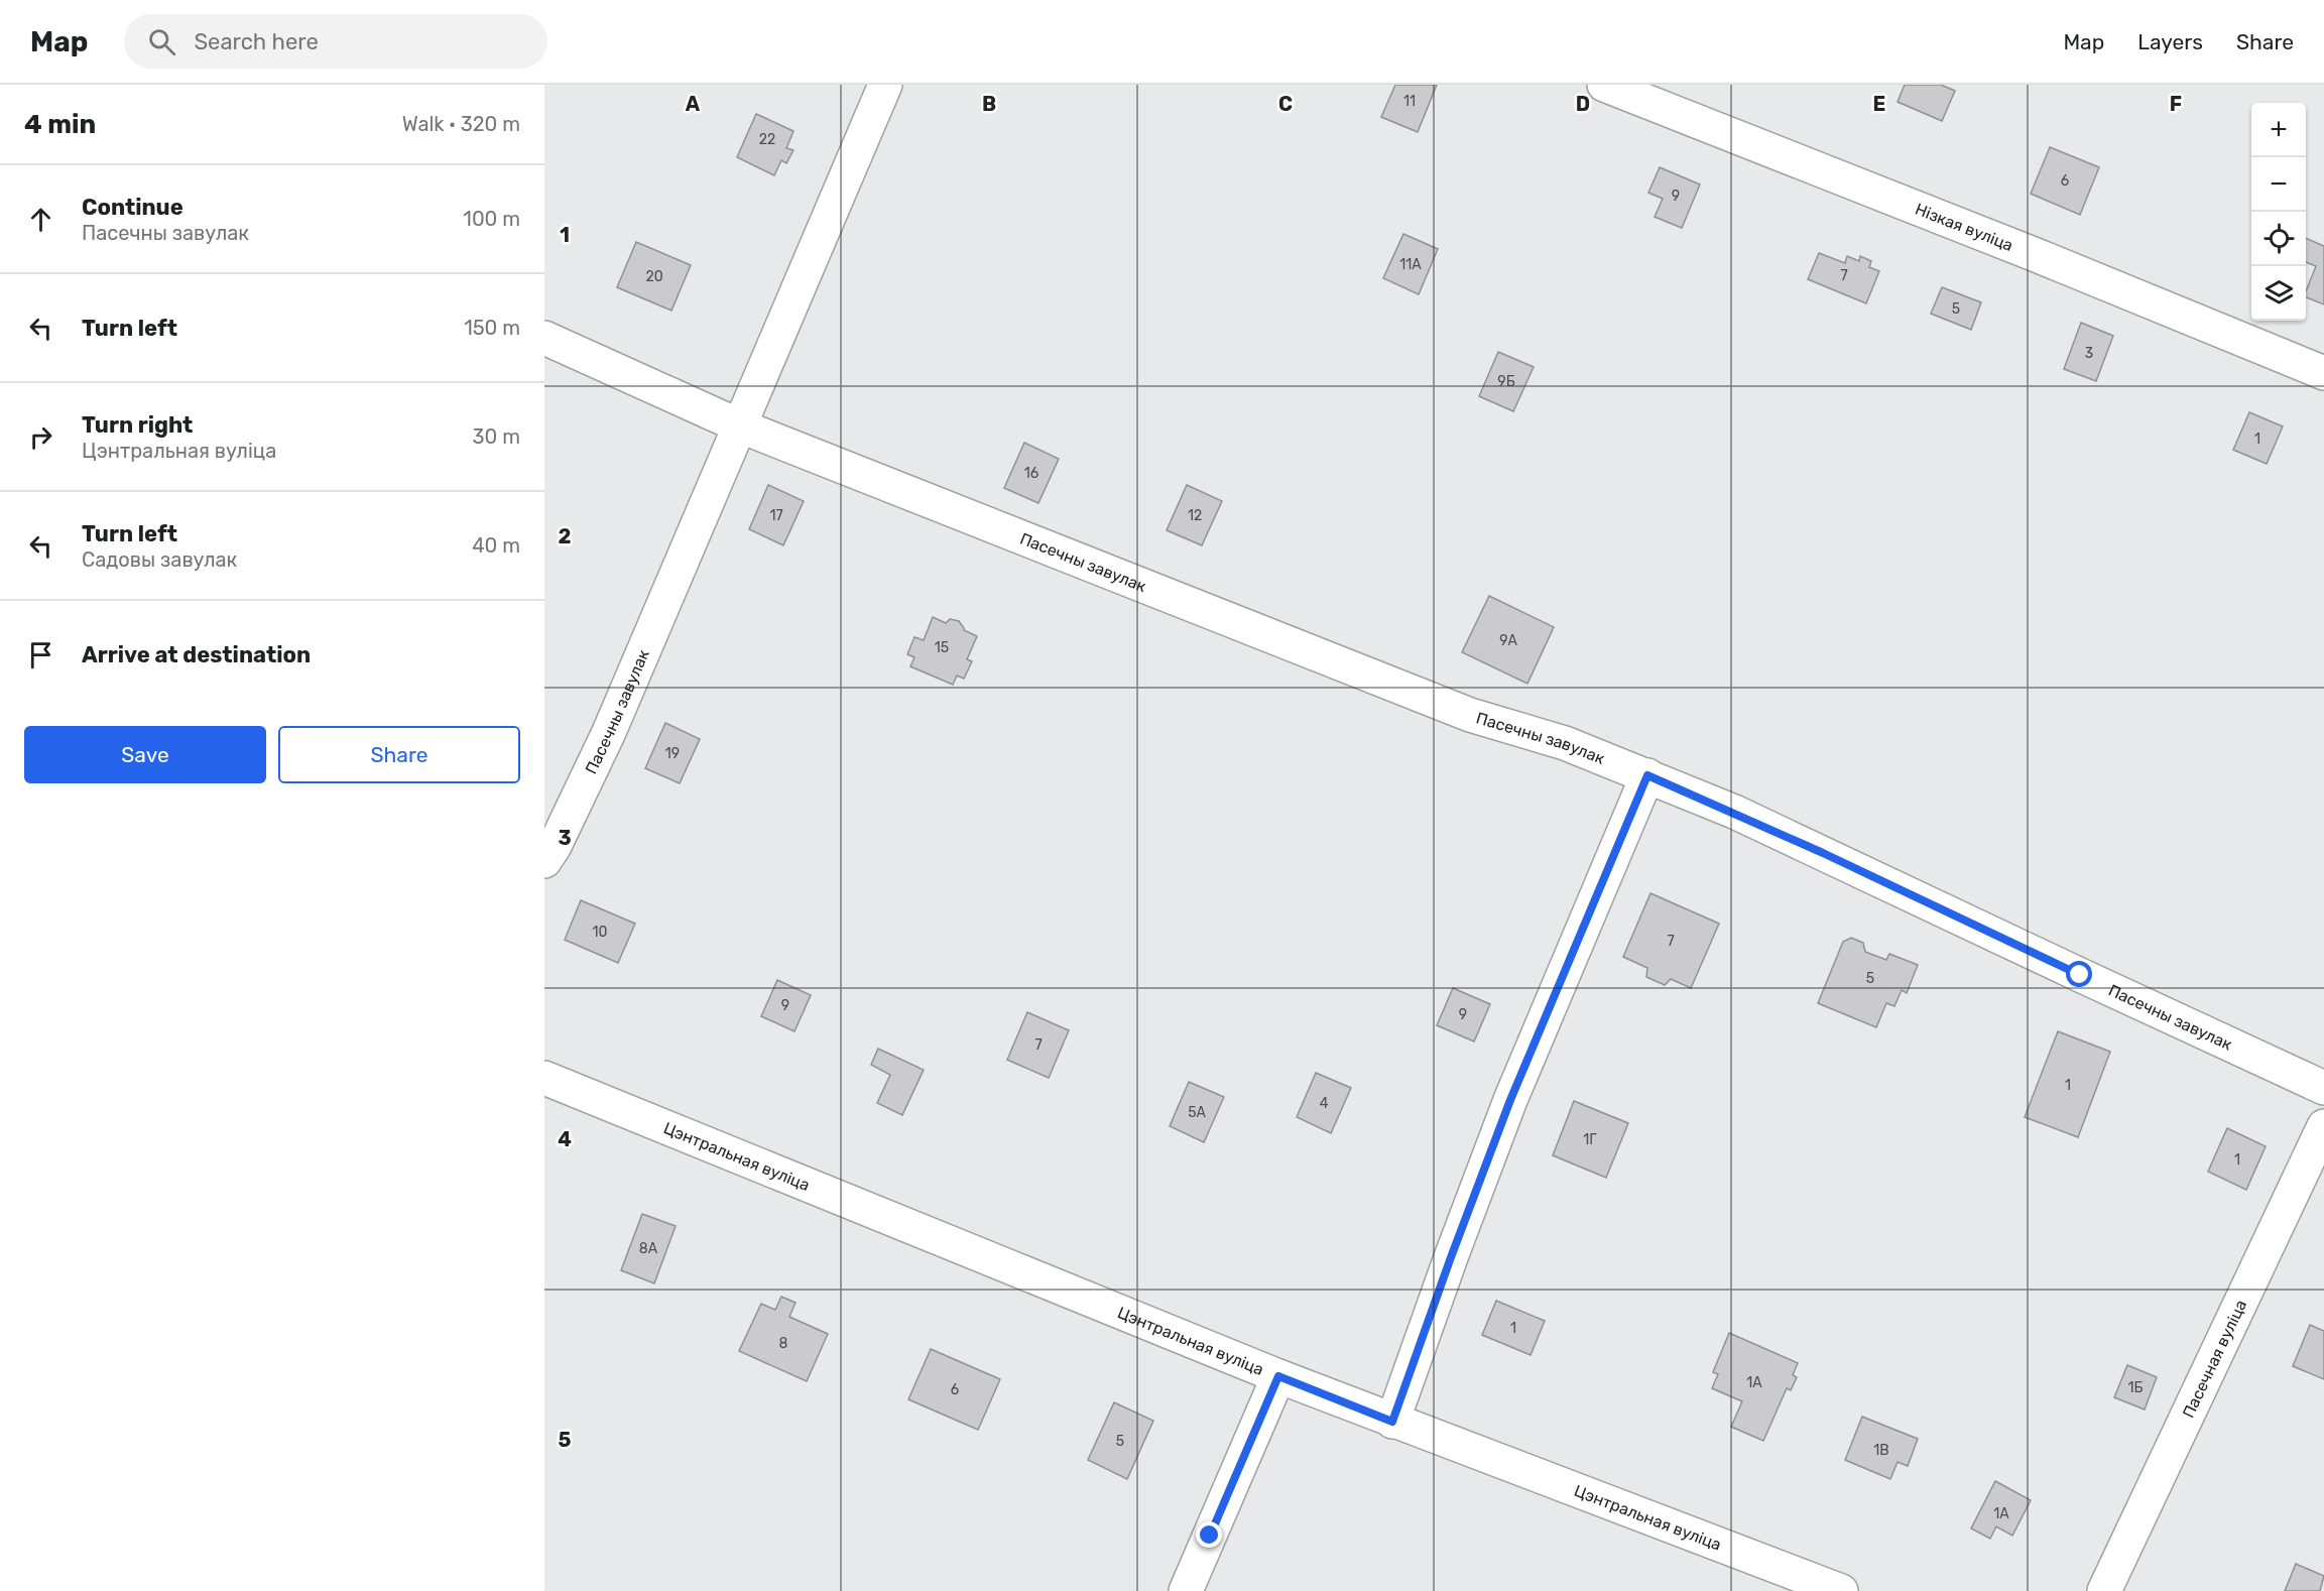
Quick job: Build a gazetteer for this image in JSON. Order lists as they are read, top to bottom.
{
  "streets": {
    "street": [
      "Нізкая вуліца",
      "Пасечны завулак",
      "Цэнтральная вуліца",
      "Пасечная вуліца"
    ]
  },
  "house_numbers": [
    "11",
    "22",
    "6",
    "9",
    "11А",
    "7",
    "20",
    "5",
    "3",
    "9Б",
    "1",
    "16",
    "17",
    "12",
    "9А",
    "15",
    "19",
    "10",
    "7",
    "5",
    "9",
    "9",
    "7",
    "1",
    "4",
    "5А",
    "1Г",
    "1",
    "8А",
    "1",
    "8",
    "1А",
    "1Б",
    "6",
    "5",
    "1В",
    "1А"
  ],
  "page": {
    "header": "Map",
    "search": "Search here",
    "nav": ["Map", "Layers", "Share"],
    "heading": ["4 min", "Walk · 320 m"],
    "map_buttons": ["+", "−"],
    "list": [
      ["Continue", "Пасечны завулак", "100 m"],
      ["Turn left", "150 m"],
      ["Turn right", "Цэнтральная вуліца", "30 m"],
      ["Turn left", "Садовы завулак", "40 m"],
      "Arrive at destination"
    ],
    "buttons": ["Save", "Share"]
  },
  "grid": {
    "columns": [
      "A",
      "B",
      "C",
      "D",
      "E",
      "F"
    ],
    "rows": [
      "1",
      "2",
      "3",
      "4",
      "5"
    ]
  }
}
